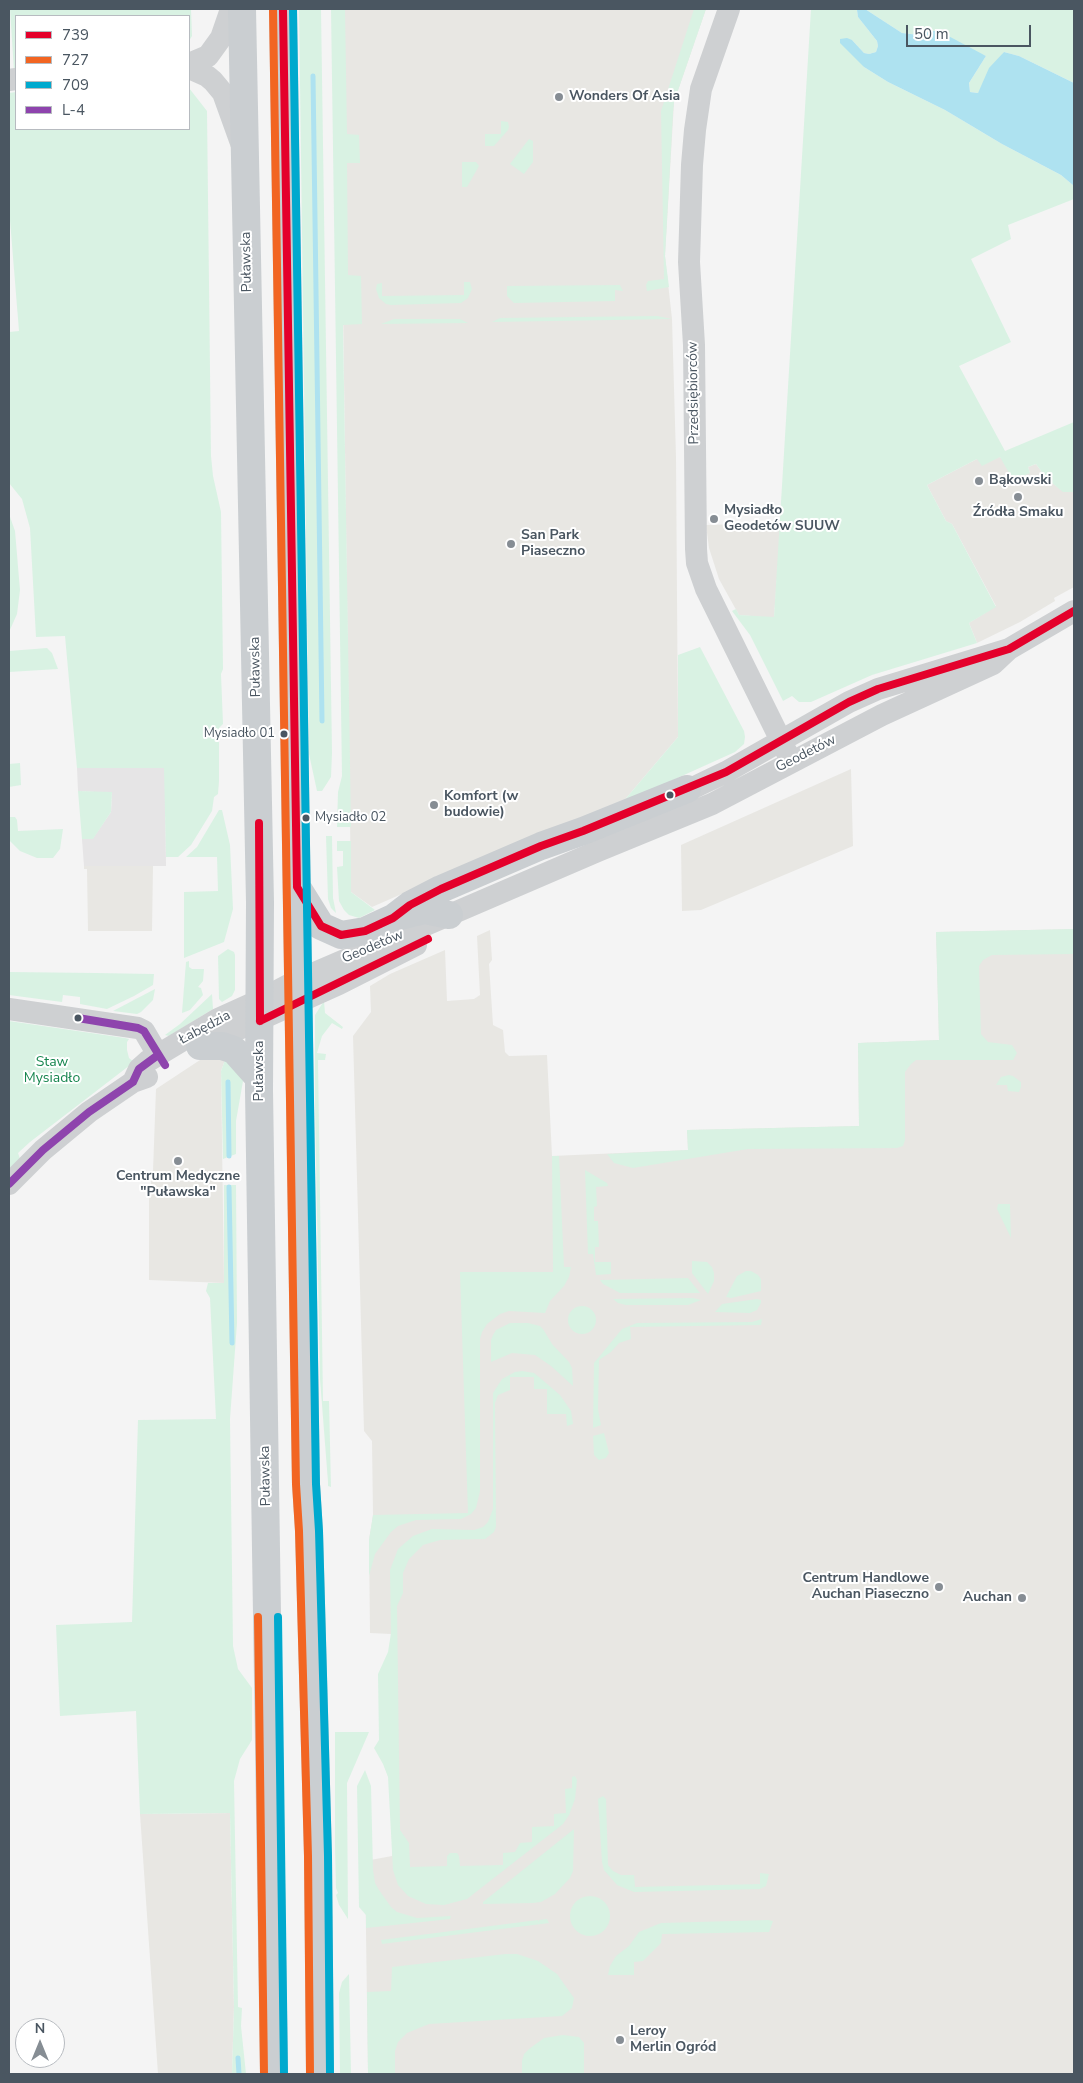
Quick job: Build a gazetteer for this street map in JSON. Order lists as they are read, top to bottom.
{
  "streets": {
    "main road": ["Puławska"],
    "street": ["Przedsiębiorców", "Geodetów", "Łabędzia"]
  },
  "crossings": [
    ["Puławska", "Geodetów"],
    ["Puławska", "Łabędzia"],
    ["Przedsiębiorców", "Geodetów"],
    ["Geodetów", "Łabędzia"]
  ],
  "parks": ["Staw Mysiadło"],
  "places": [
    "Wonders Of Asia",
    "Bąkowski",
    "Źródła Smaku",
    "Mysiadło Geodetów SUUW",
    "San Park Piaseczno",
    "Mysiadło 01",
    "Komfort (w budowie)",
    "Mysiadło 02",
    "Centrum Medyczne \"Puławska\"",
    "Centrum Handlowe Auchan Piaseczno",
    "Auchan",
    "Leroy Merlin Ogród"
  ],
  "lines": [
    "transit line 739",
    "transit line 727",
    "transit line 709",
    "transit line L-4"
  ],
  "legend": [
    "739",
    "727",
    "709",
    "L-4"
  ],
  "scale_bar": "50 m",
  "north": "top"
}
